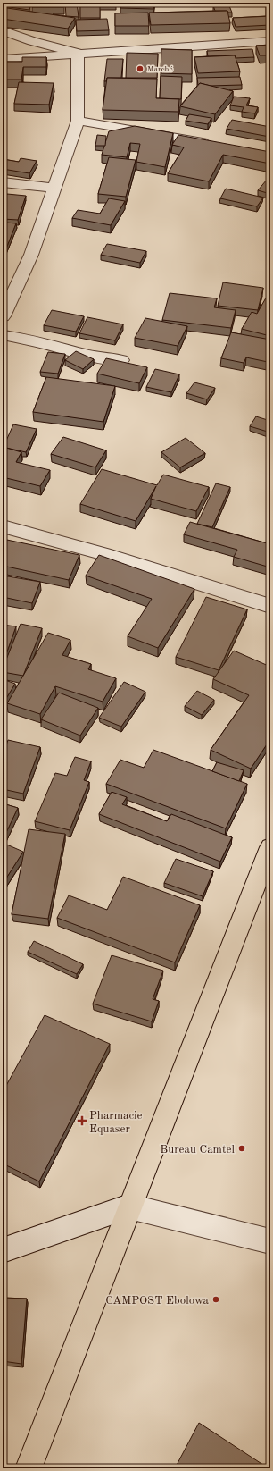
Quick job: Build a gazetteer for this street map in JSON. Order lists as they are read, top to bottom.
{
  "places": {
    "other": ["Marché", "Bureau Camtel", "CAMPOST Ebolowa"],
    "health": ["Pharmacie Equaser"]
  }
}
